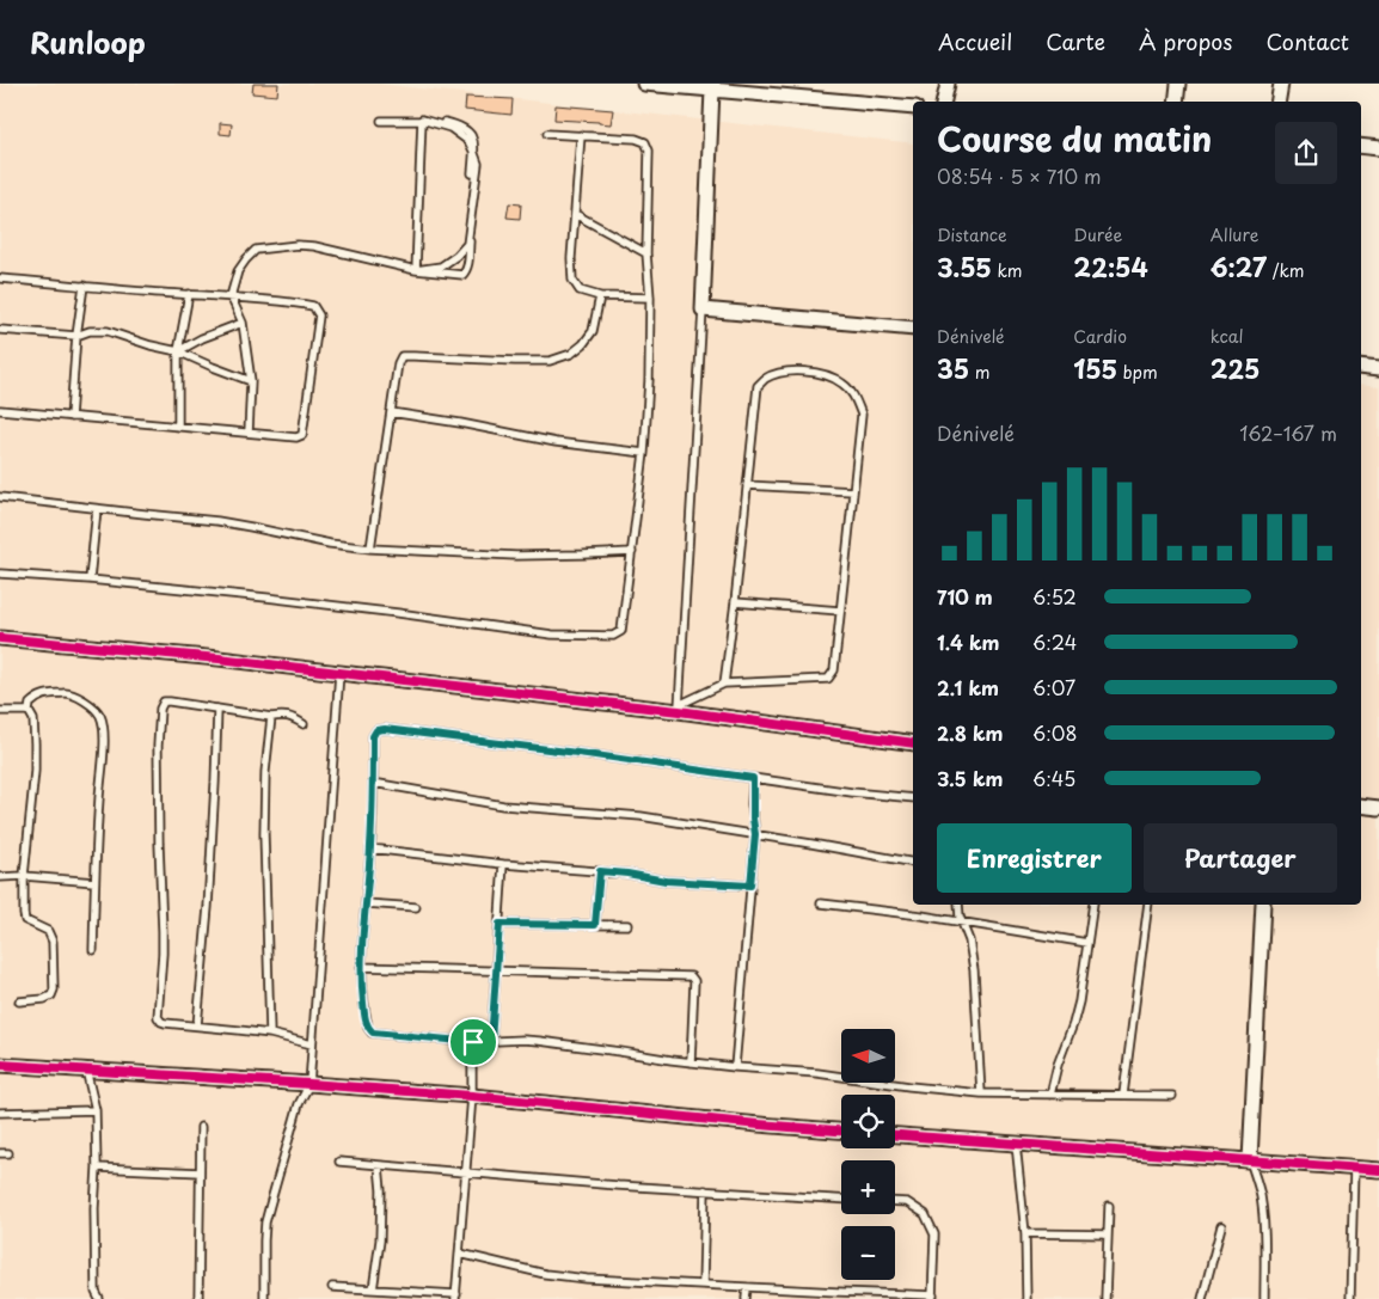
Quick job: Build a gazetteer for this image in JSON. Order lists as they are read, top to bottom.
{
  "north": "left",
  "page": {
    "header": "Runloop",
    "nav": [
      "Accueil",
      "Carte",
      "À propos",
      "Contact"
    ],
    "heading": ["Course du matin", "08:54 · 5 × 710 m"],
    "stats": [
      ["Distance", "3.55 km"],
      ["Durée", "22:54"],
      ["Allure", "6:27 /km"],
      ["Dénivelé", "35 m"],
      ["Cardio", "155 bpm"],
      ["kcal", "225"]
    ],
    "chart": ["Dénivelé", "162–167 m"],
    "list": [
      {
        "name": "710 m",
        "note": "6:52"
      },
      {
        "name": "1.4 km",
        "note": "6:24"
      },
      {
        "name": "2.1 km",
        "note": "6:07"
      },
      {
        "name": "2.8 km",
        "note": "6:08"
      },
      {
        "name": "3.5 km",
        "note": "6:45"
      }
    ],
    "buttons": ["Enregistrer", "Partager"],
    "map_buttons": ["+", "−"]
  }
}
